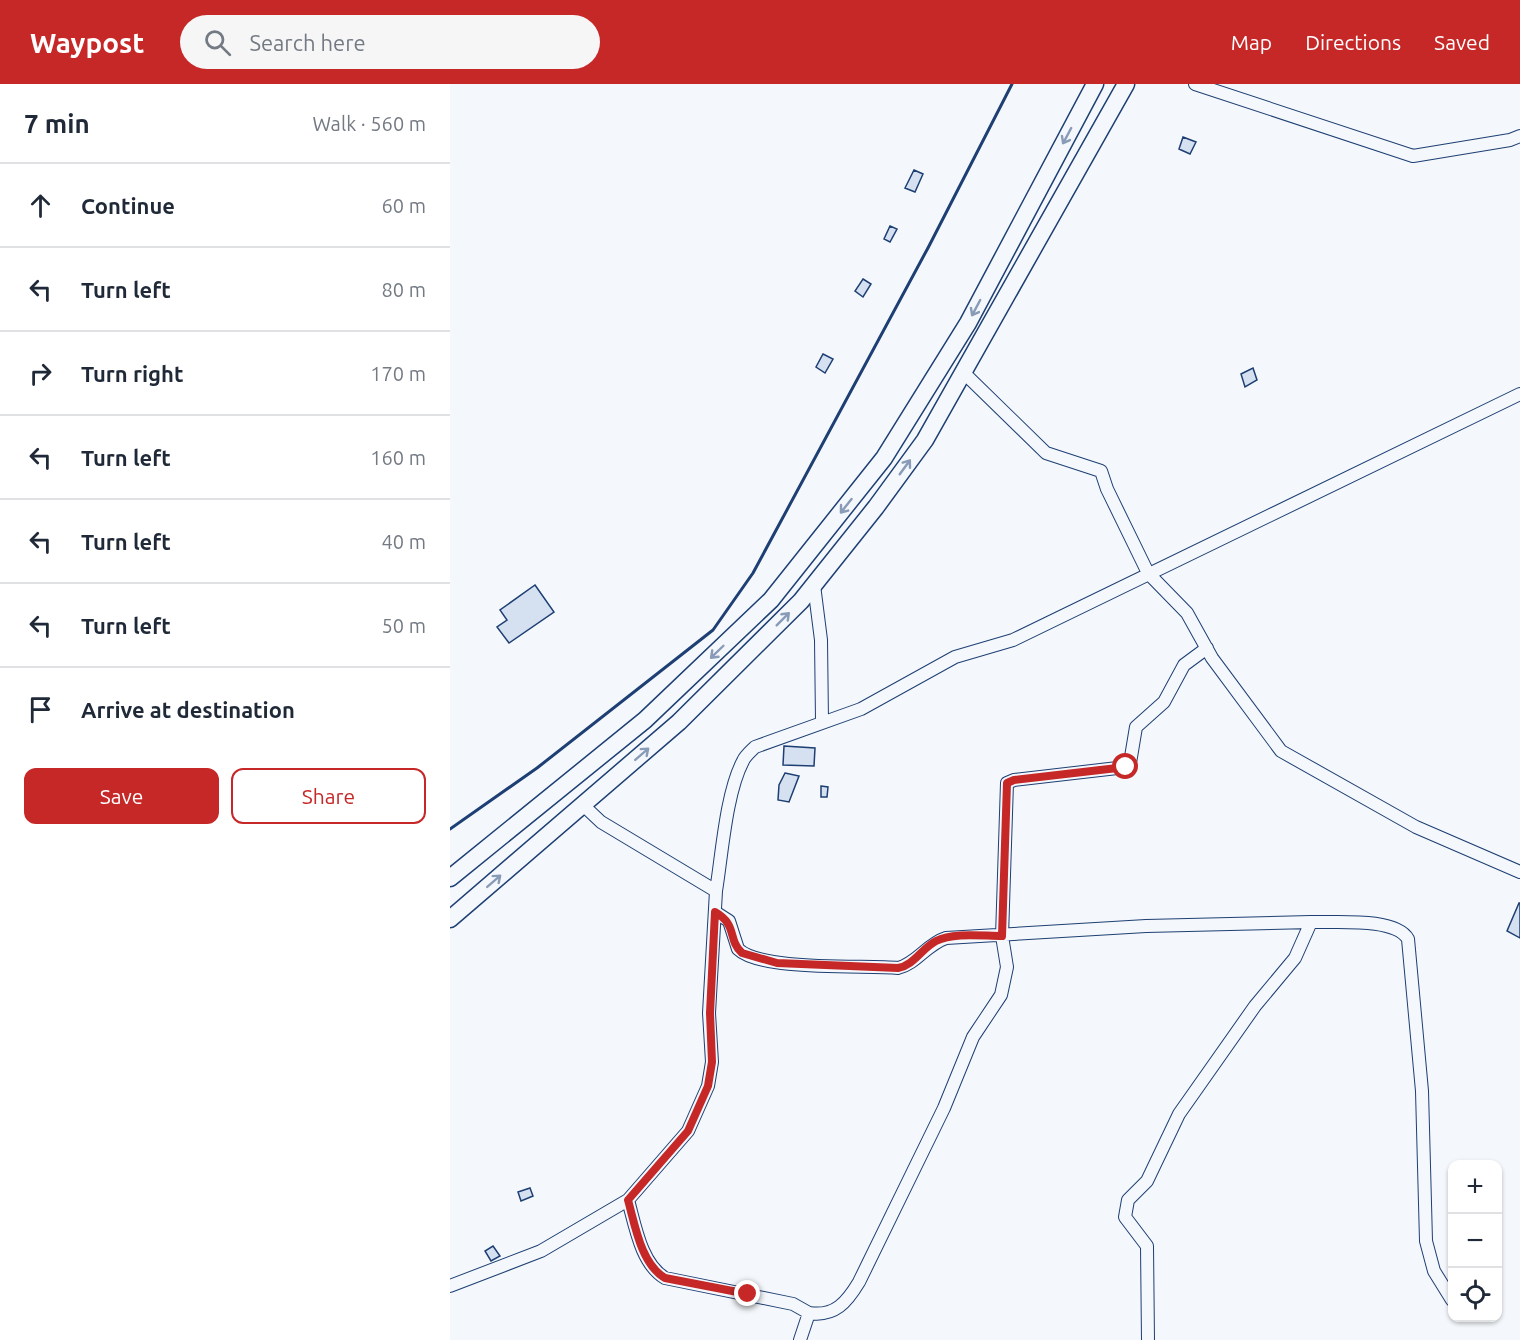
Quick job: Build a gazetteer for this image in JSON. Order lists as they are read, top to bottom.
{
  "page": {
    "header": "Waypost",
    "search": "Search here",
    "nav": ["Map", "Directions", "Saved"],
    "heading": ["7 min", "Walk · 560 m"],
    "list": [
      ["Continue", "60 m"],
      ["Turn left", "80 m"],
      ["Turn right", "170 m"],
      ["Turn left", "160 m"],
      ["Turn left", "40 m"],
      ["Turn left", "50 m"],
      "Arrive at destination"
    ],
    "buttons": ["Save", "Share"],
    "map_buttons": ["+", "−"]
  }
}
